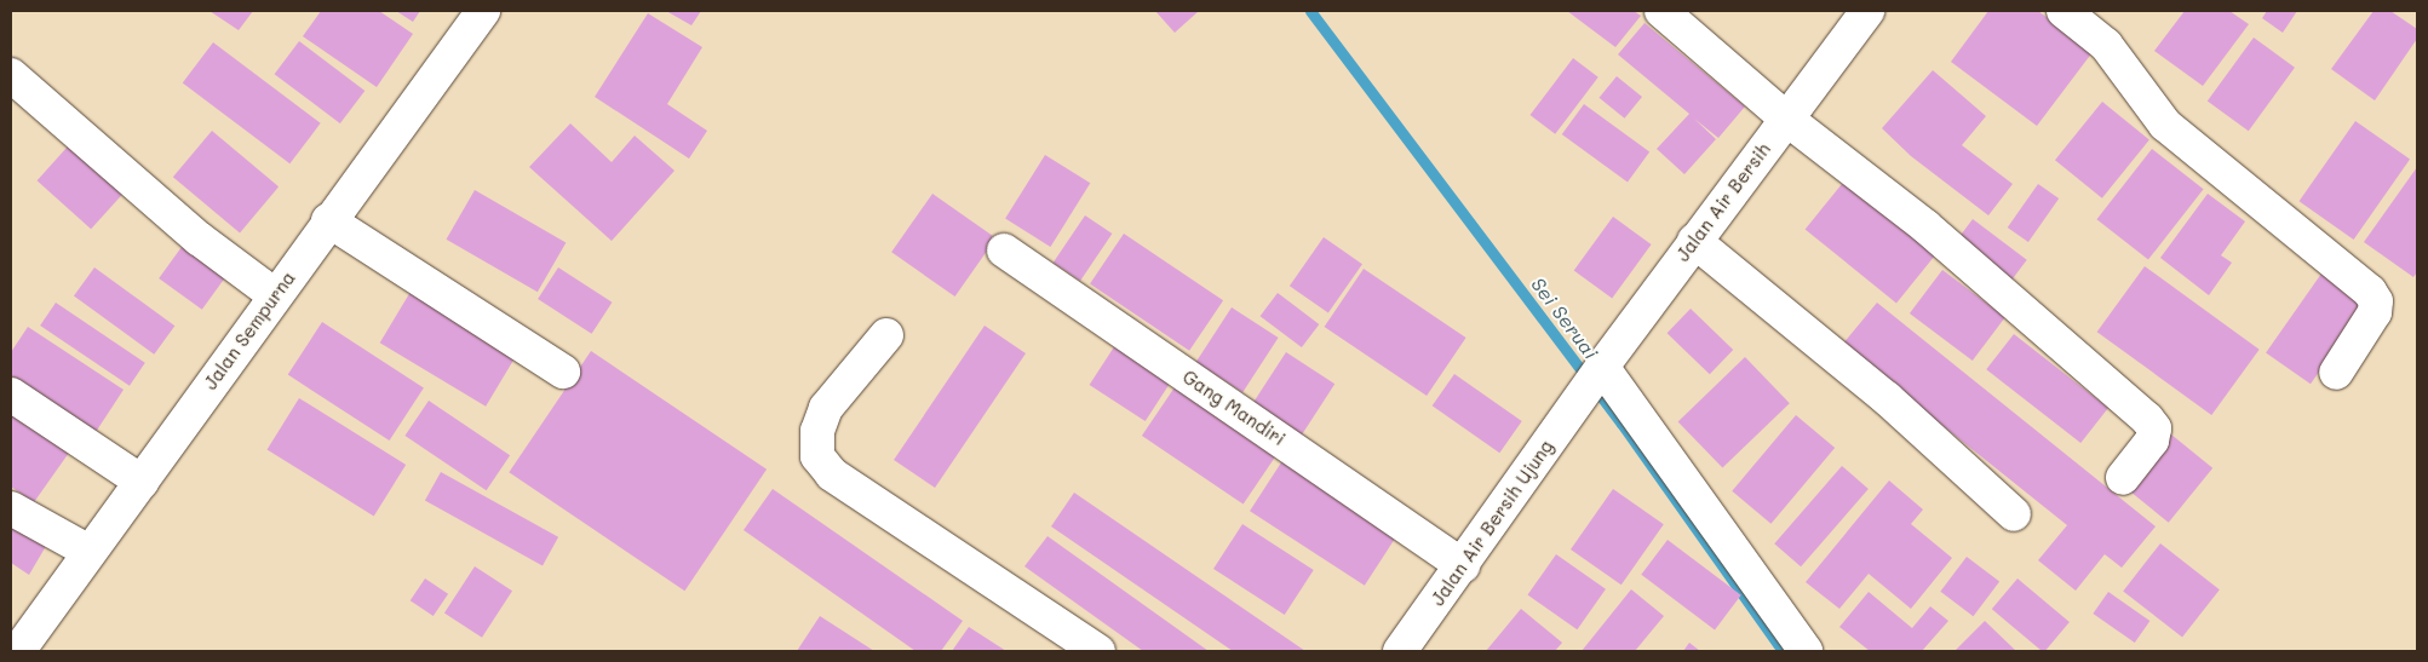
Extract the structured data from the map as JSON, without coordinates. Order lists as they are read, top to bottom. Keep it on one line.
{"streets":{"street":["Jalan Air Bersih","Jalan Sempurna","Gang Mandiri","Jalan Air Bersih Ujung"]},"crossings":[["Jalan Air Bersih","Jalan Air Bersih Ujung"],["Gang Mandiri","Jalan Air Bersih Ujung"]],"water":["Sei Seruai"]}
